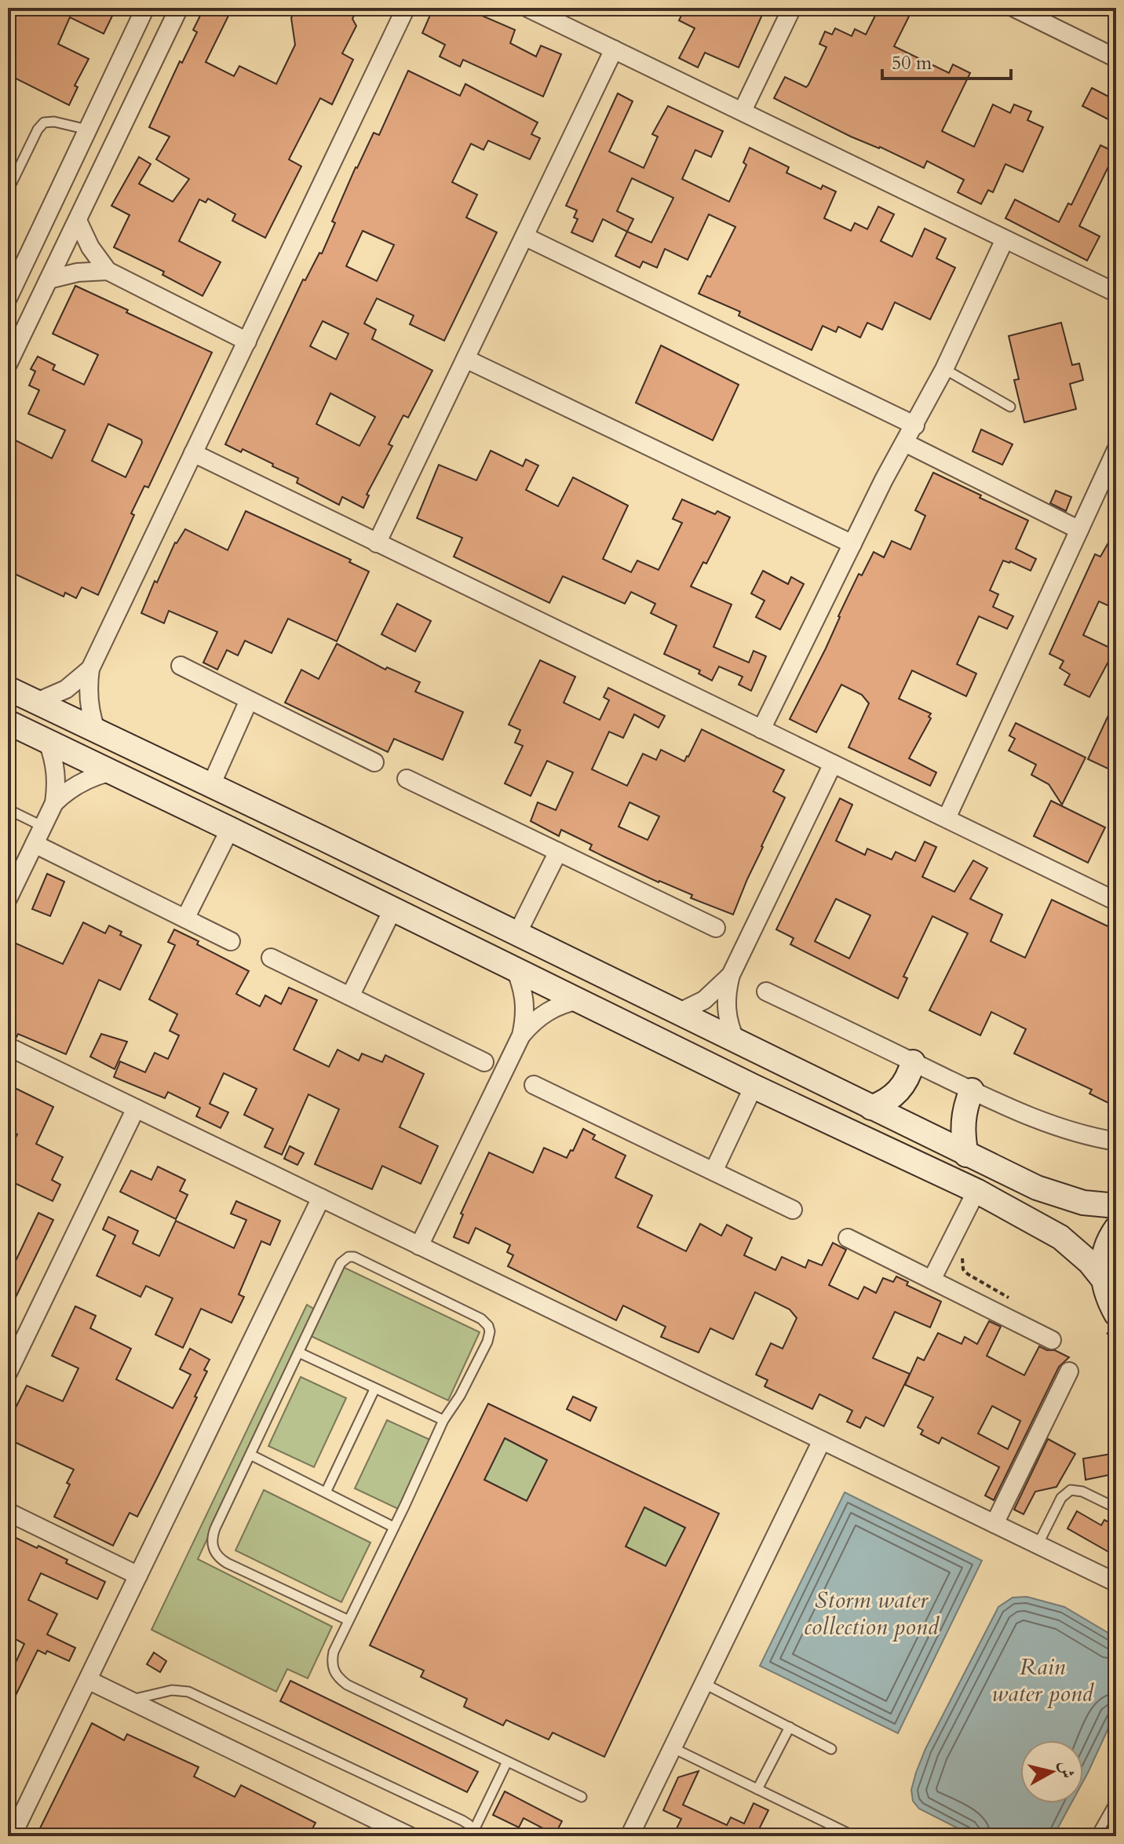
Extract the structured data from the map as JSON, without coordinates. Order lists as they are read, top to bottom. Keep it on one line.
{"water":["Storm water collection pond","Rain water pond"],"scale_bar":"50 m","north":"right"}
